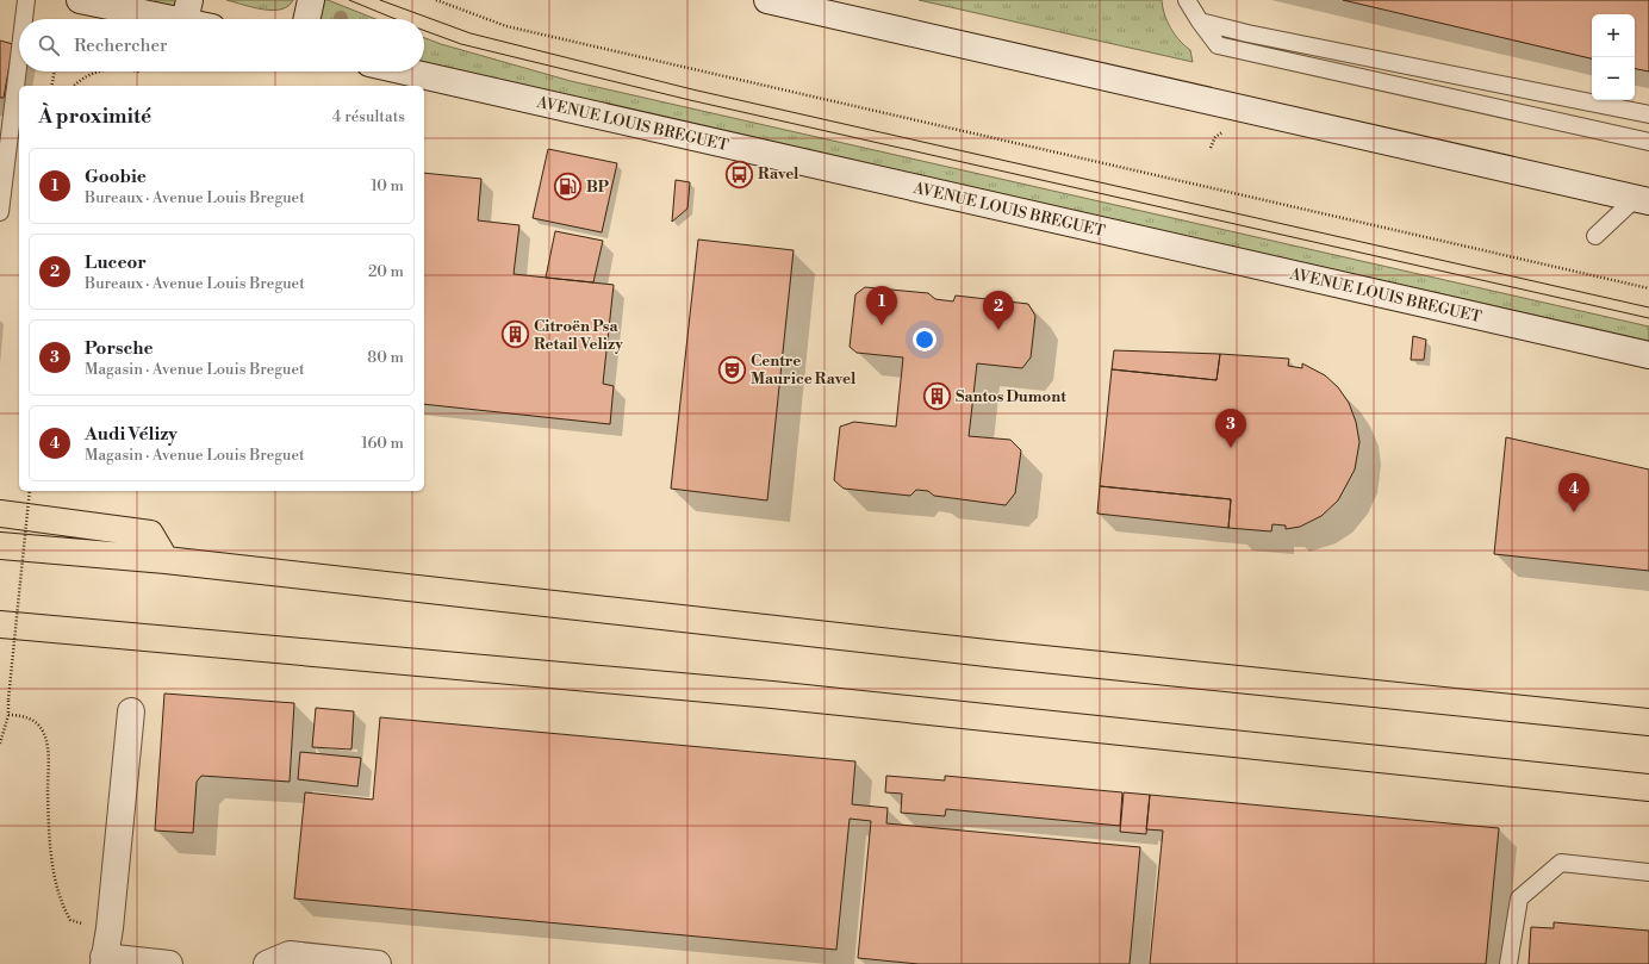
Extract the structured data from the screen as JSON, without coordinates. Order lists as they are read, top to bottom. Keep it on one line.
{"streets":{"main road":["AVENUE LOUIS BREGUET"]},"places":{"bus stop":["Ravel"],"fuel station":["BP"],"building":["Citroën Psa Retail Velizy","Santos Dumont"],"theatre":["Centre Maurice Ravel"]},"page":{"map_buttons":["+","−"],"search":"Rechercher","heading":["À proximité","4 résultats"],"list":[{"mark":"1","name":"Goobie","note":"Bureaux · Avenue Louis Breguet","value":"10 m"},{"mark":"2","name":"Luceor","note":"Bureaux · Avenue Louis Breguet","value":"20 m"},{"mark":"3","name":"Porsche","note":"Magasin · Avenue Louis Breguet","value":"80 m"},{"mark":"4","name":"Audi Vélizy","note":"Magasin · Avenue Louis Breguet","value":"160 m"}],"pins":["1","2","3","4"]}}
